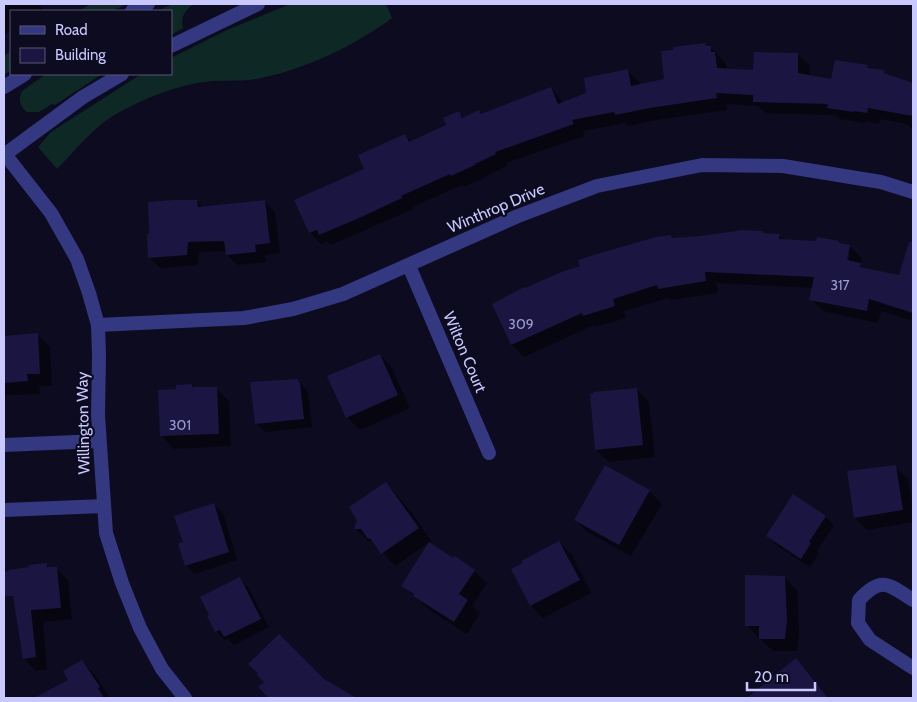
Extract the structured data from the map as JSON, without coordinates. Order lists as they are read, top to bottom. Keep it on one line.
{"streets":{"street":["Winthrop Drive","Wilton Court","Willington Way"]},"crossings":[["Winthrop Drive","Wilton Court"],["Winthrop Drive","Willington Way"]],"house_numbers":["317","309","301"],"legend":["Road","Building"],"scale_bar":"20 m"}
